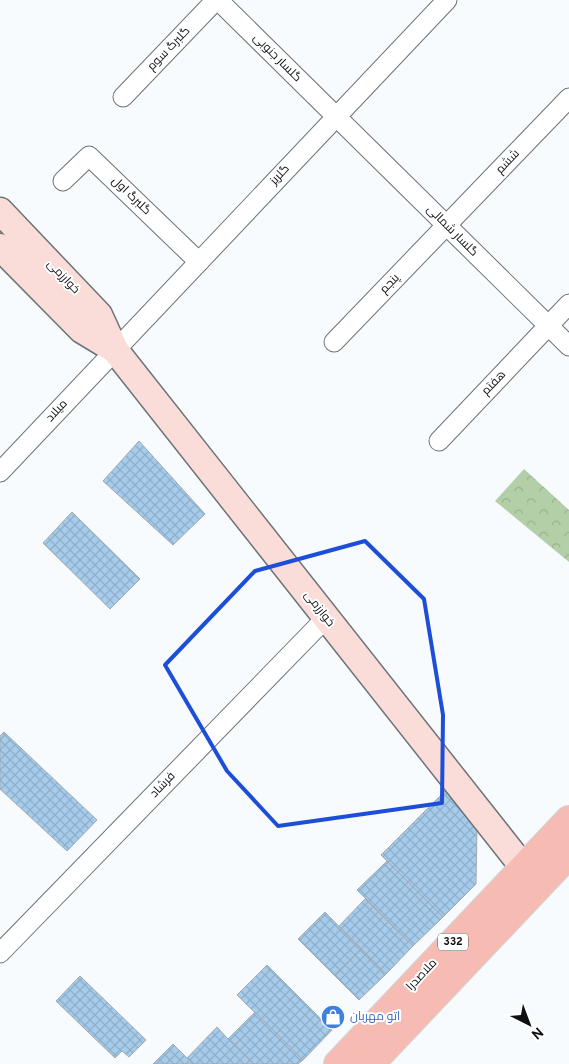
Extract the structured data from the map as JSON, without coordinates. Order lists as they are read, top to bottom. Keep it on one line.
{"streets":{"main road":["332","ملاصدرا"],"street":["گلبرگ سوم","گلسار جنوبی","ششم","گلریز","گلبرگ اول","گلسار شمالی","خوارزمی","پنجم","هفتم","میلاد","فرشاد"]},"crossings":[["گلبرگ سوم","گلسار جنوبی"],["گلسار جنوبی","گلریز"],["گلسار جنوبی","گلسار شمالی"],["ششم","گلسار شمالی"],["ششم","پنجم"],["گلریز","گلبرگ اول"],["گلریز","گلسار شمالی"],["گلریز","خوارزمی"],["گلریز","میلاد"],["گلسار شمالی","پنجم"],["گلسار شمالی","هفتم"],["خوارزمی","میلاد"],["خوارزمی","فرشاد"],["خوارزمی","ملاصدرا"]],"places":{"shop":["اتو مهربان"]},"north":"bottom right"}
